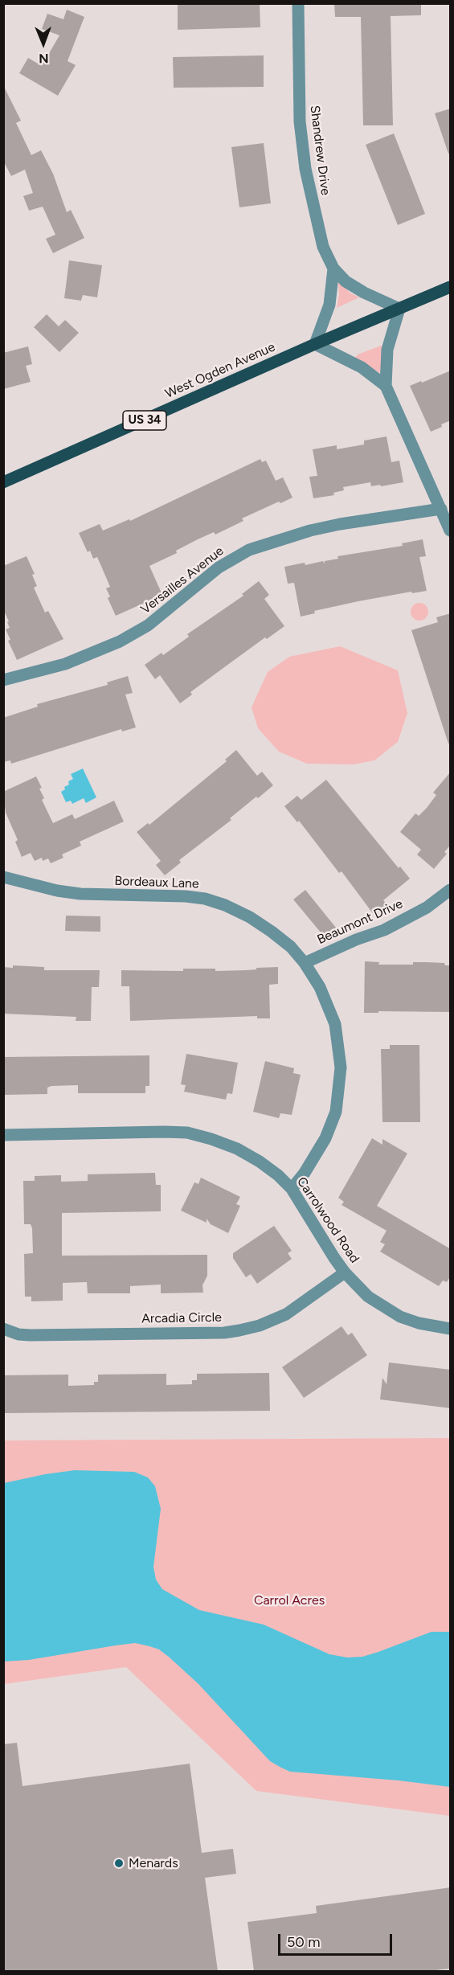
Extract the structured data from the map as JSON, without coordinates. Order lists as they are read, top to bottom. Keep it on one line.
{"streets":{"main road":["West Ogden Avenue","US 34"],"street":["Shandrew Drive","Versailles Avenue","Bordeaux Lane","Beaumont Drive","Carrolwood Road","Arcadia Circle"]},"crossings":[["Shandrew Drive","West Ogden Avenue"],["Bordeaux Lane","Beaumont Drive"],["Bordeaux Lane","Carrolwood Road"],["Carrolwood Road","Arcadia Circle"]],"parks":["Carrol Acres"],"places":["Menards"],"scale_bar":"50 m","north":"bottom"}
